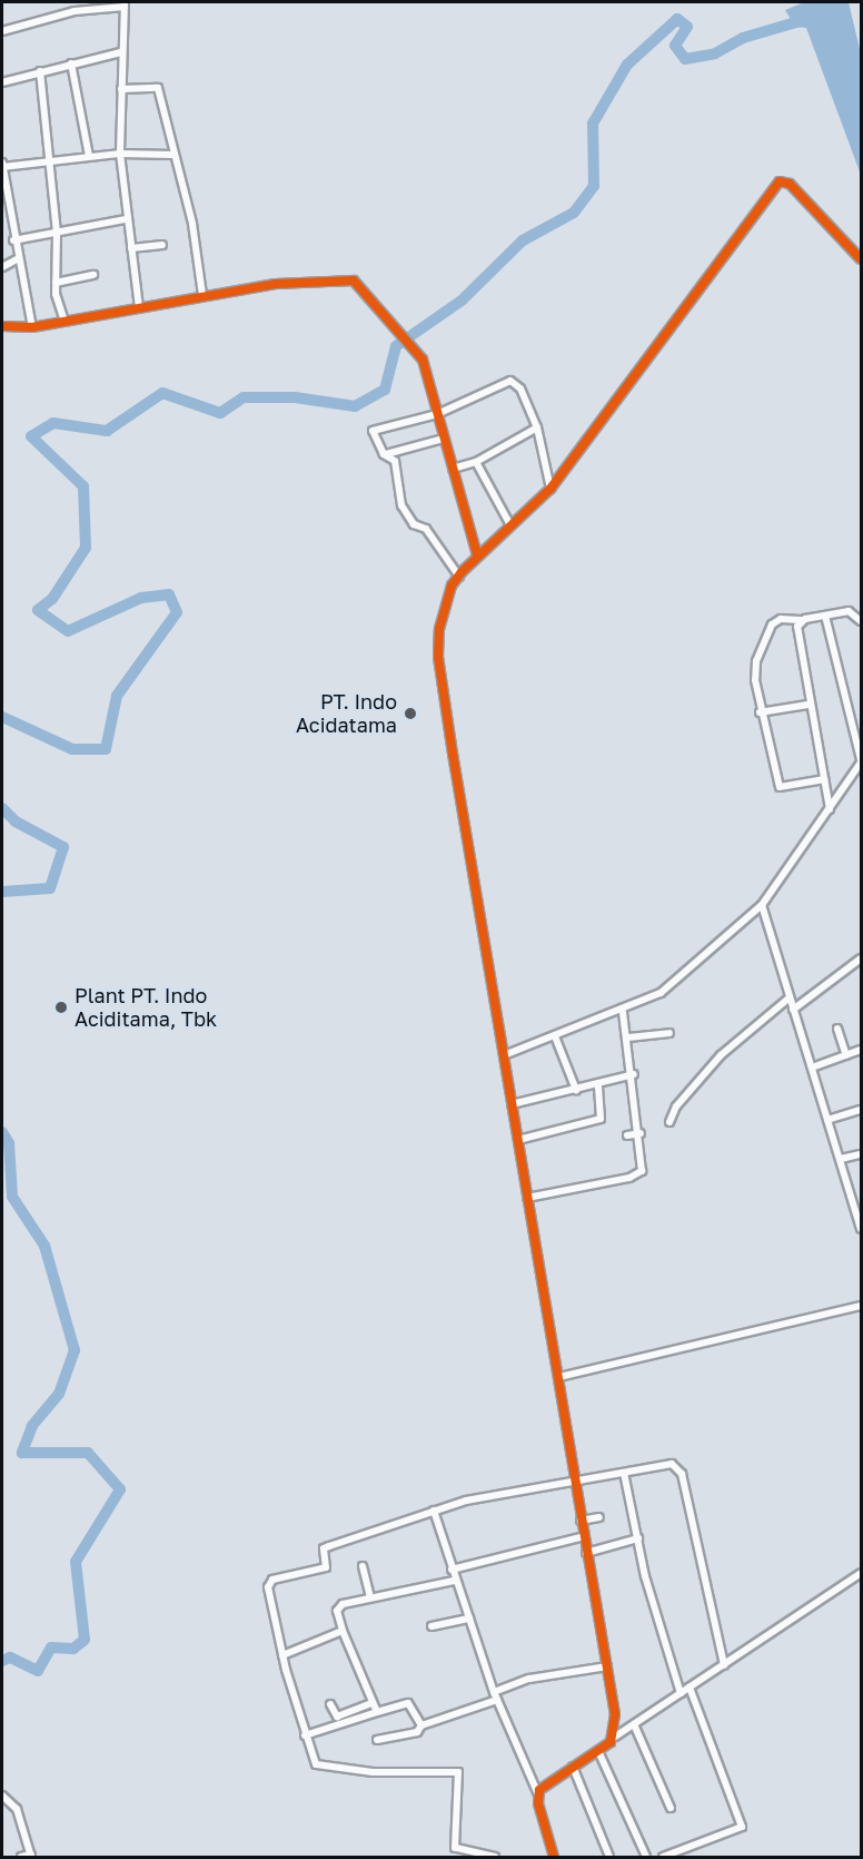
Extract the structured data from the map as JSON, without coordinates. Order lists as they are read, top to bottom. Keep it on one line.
{"places":["PT. Indo Acidatama","Plant PT. Indo Aciditama, Tbk"]}
